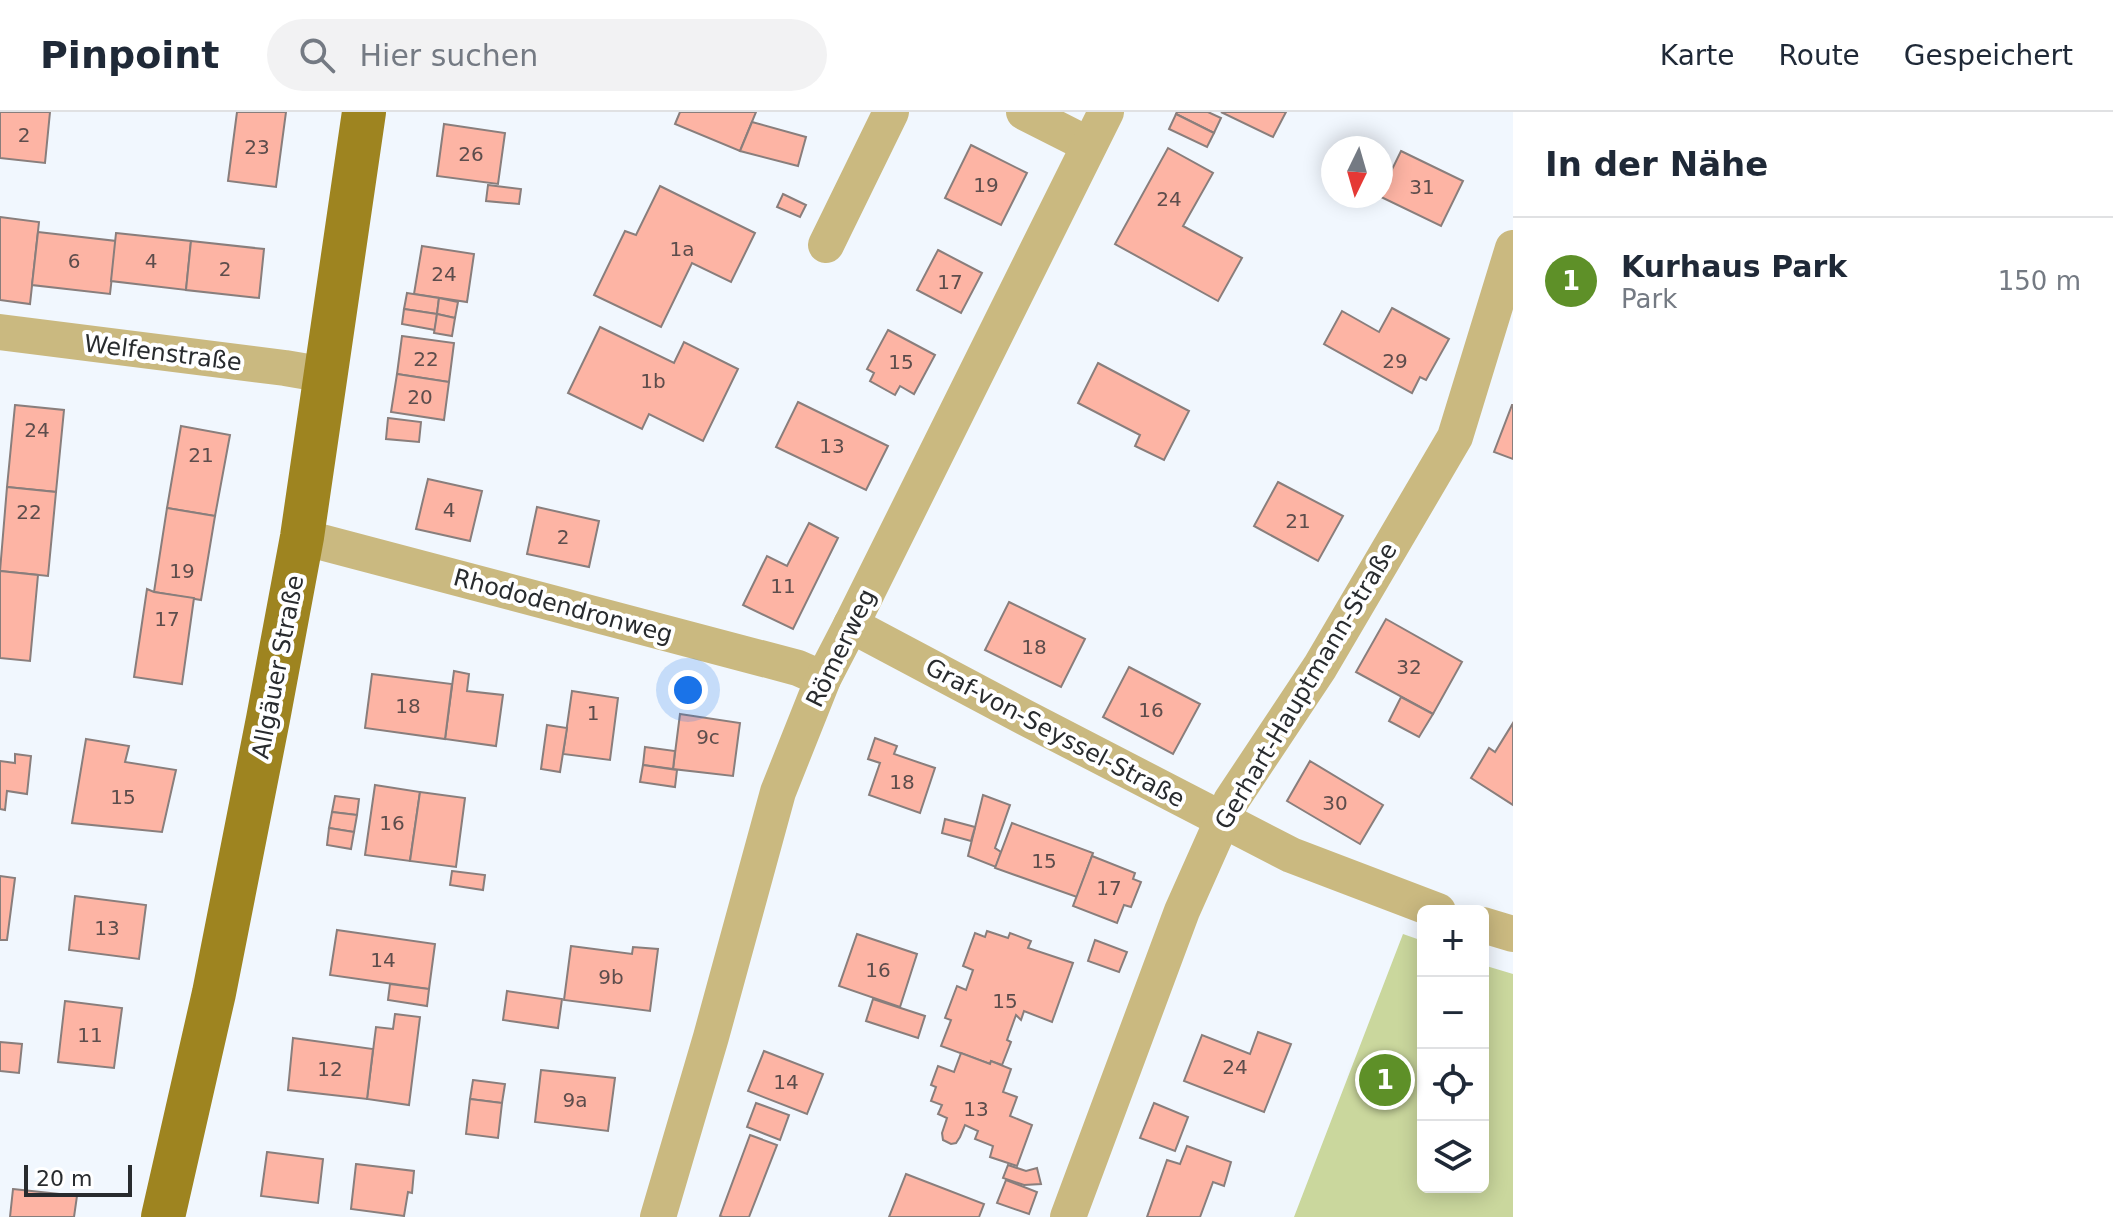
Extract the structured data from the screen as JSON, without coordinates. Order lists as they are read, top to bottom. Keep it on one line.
{"streets":{"main road":["Allgäuer Straße"],"street":["Welfenstraße","Rhododendronweg","Römerweg","Gerhart-Hauptmann-Straße","Graf-von-Seyssel-Straße"]},"crossings":[["Welfenstraße","Allgäuer Straße"],["Rhododendronweg","Römerweg"],["Rhododendronweg","Allgäuer Straße"],["Römerweg","Graf-von-Seyssel-Straße"],["Gerhart-Hauptmann-Straße","Graf-von-Seyssel-Straße"]],"house_numbers":["2","23","26","19","31","24","1a","6","4","2","24","17","22","29","15","1b","20","24","13","21","4","22","21","2","19","11","17","18","32","18","16","1","9c","18","15","30","16","15","17","13","14","16","9b","15","11","24","12","14","9a","13"],"scale_bar":"20 m","north":"bottom","page":{"header":"Pinpoint","search":"Hier suchen","nav":["Karte","Route","Gespeichert"],"heading":"In der Nähe","list":[{"mark":"1","name":"Kurhaus Park","note":"Park","value":"150 m"}],"map_buttons":["+","−"],"pins":"1","scale":"20 m"}}
